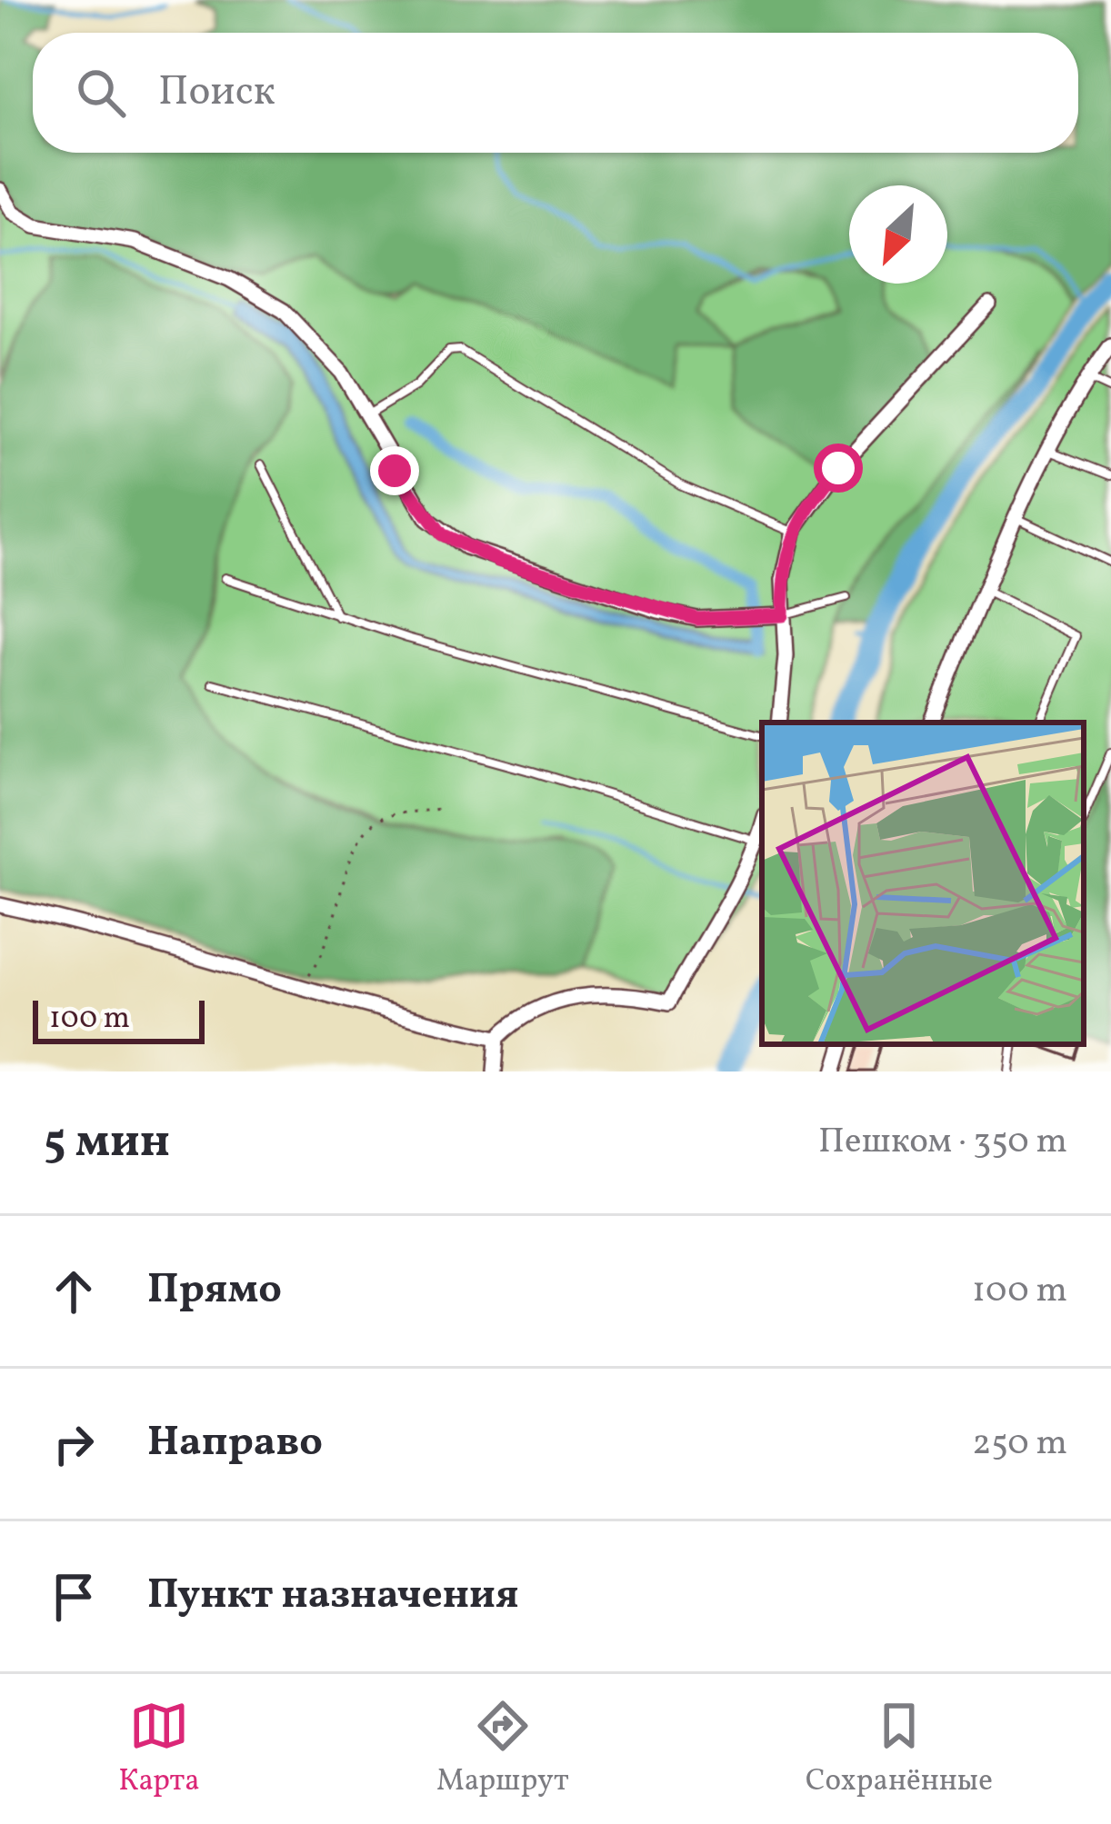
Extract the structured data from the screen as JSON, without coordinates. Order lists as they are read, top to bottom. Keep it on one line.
{"scale_bar":"100 m","north":"bottom left","page":{"search":"Поиск","scale":"100 m","heading":["5 мин","Пешком · 350 m"],"list":[["Прямо","100 m"],["Направо","250 m"],"Пункт назначения"],"nav":["Карта","Маршрут","Сохранённые"]}}
